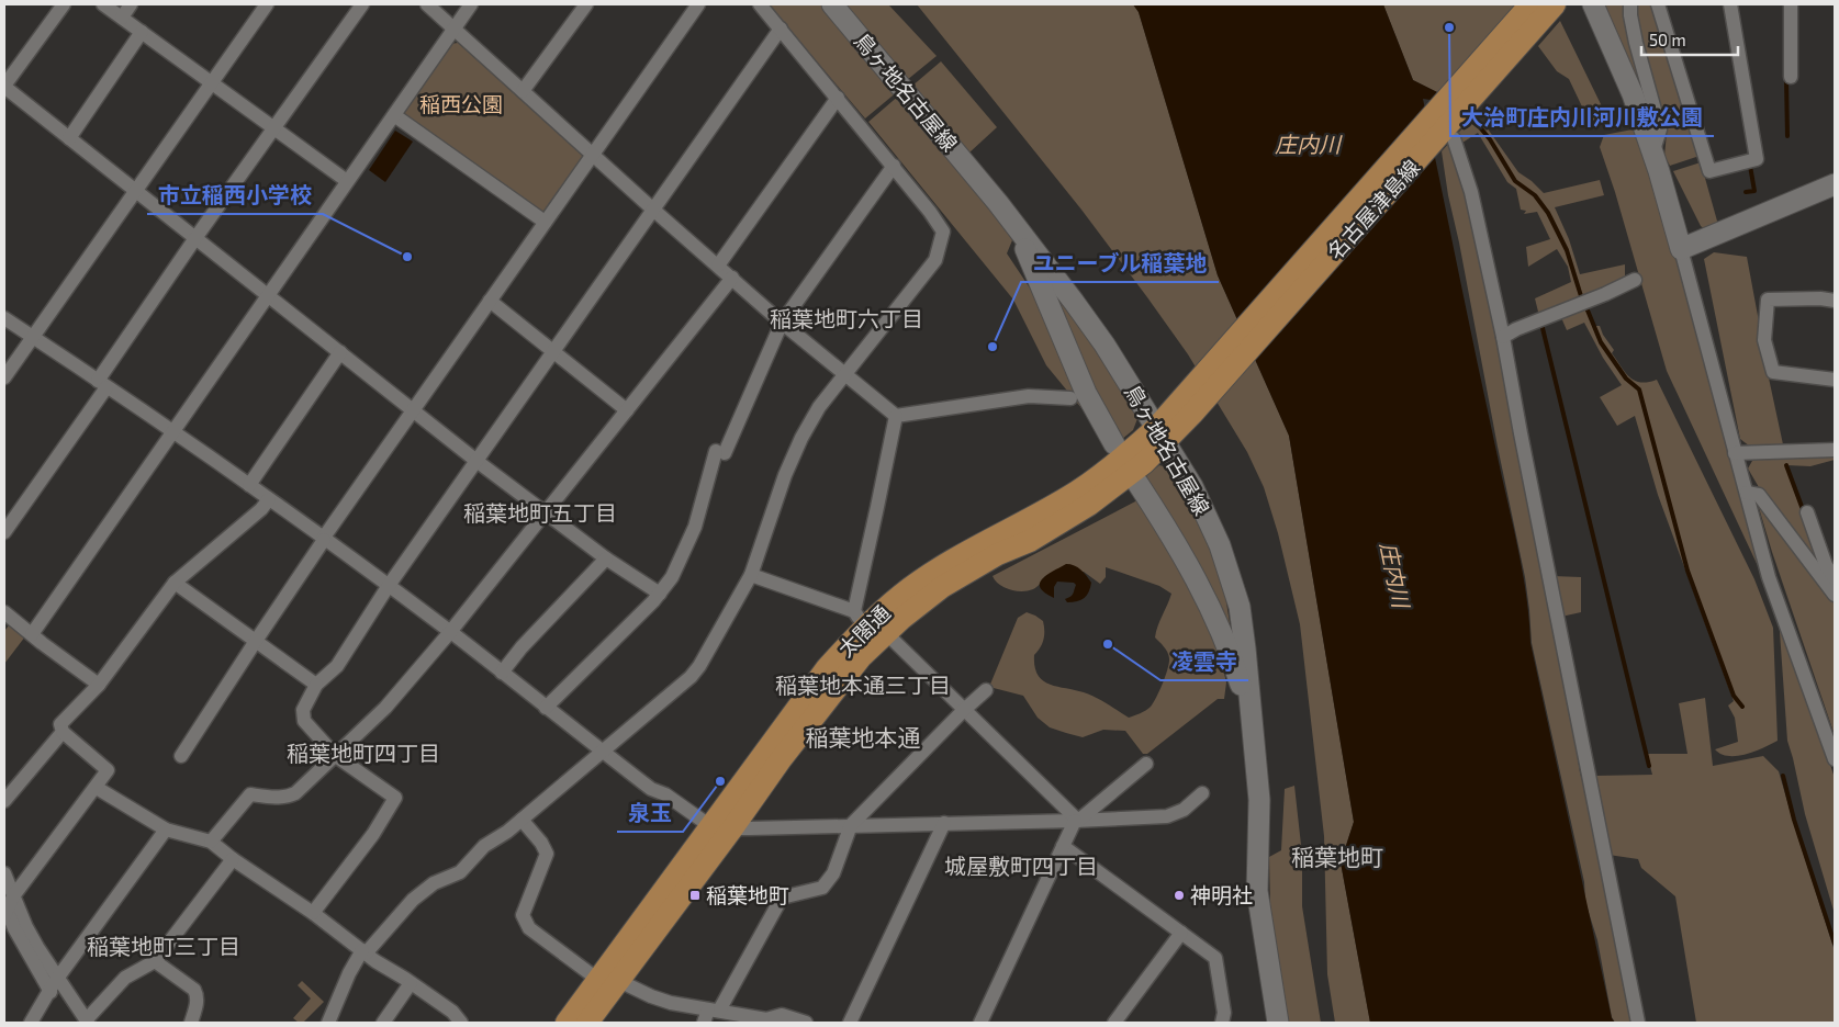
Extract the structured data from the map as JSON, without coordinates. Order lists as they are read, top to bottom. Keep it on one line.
{"streets":{"main road":["鳥ヶ地名古屋線","名古屋津島線","太閤通"]},"crossings":[["鳥ヶ地名古屋線","太閤通"],["名古屋津島線","太閤通"]],"districts":["稲葉地町六丁目","稲葉地町五丁目","稲葉地本通三丁目","稲葉地本通","稲葉地町四丁目","稲葉地町","城屋敷町四丁目","稲葉地町三丁目"],"water":["庄内川"],"parks":["稲西公園"],"places":{"other":["大治町庄内川河川敷公園","市立稲西小学校","ユニーブル稲葉地","凌雲寺","泉玉","神明社"],"transit":["稲葉地町"]},"scale_bar":"50 m"}
